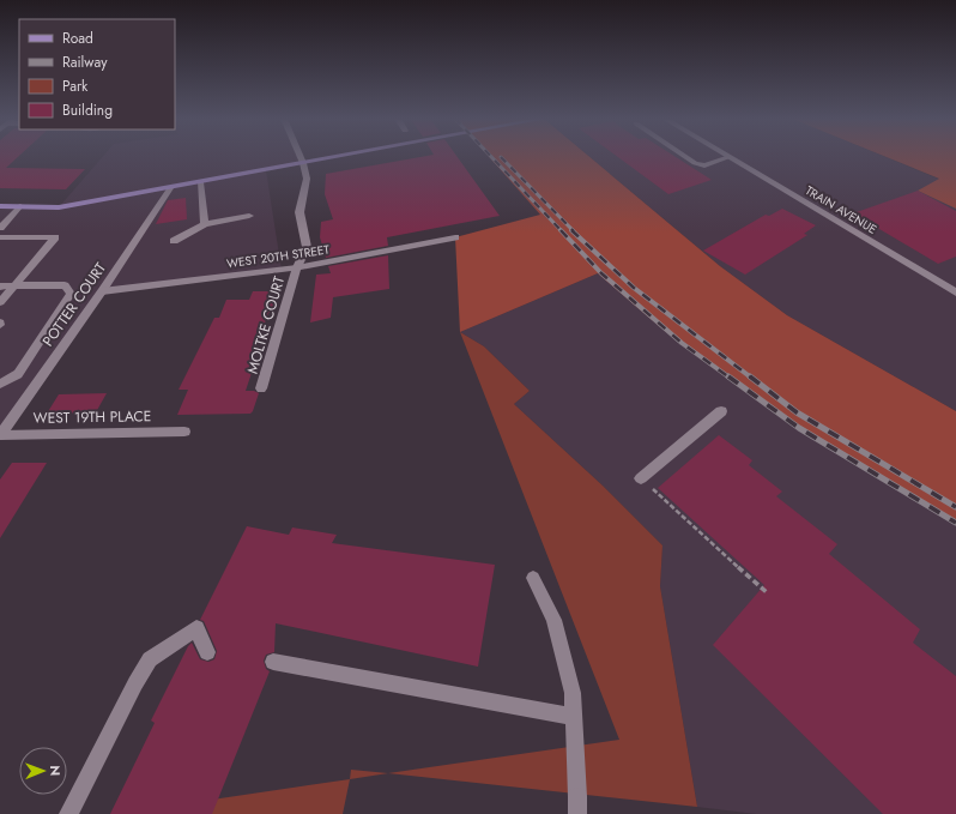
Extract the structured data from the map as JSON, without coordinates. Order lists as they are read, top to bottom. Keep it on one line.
{"streets":{"street":["TRAIN AVENUE","WEST 20TH STREET","POTTER COURT","MOLTKE COURT","WEST 19TH PLACE"]},"crossings":[["WEST 20TH STREET","POTTER COURT"],["WEST 20TH STREET","MOLTKE COURT"],["POTTER COURT","WEST 19TH PLACE"]],"legend":["Road","Railway","Park","Building"],"north":"right"}
